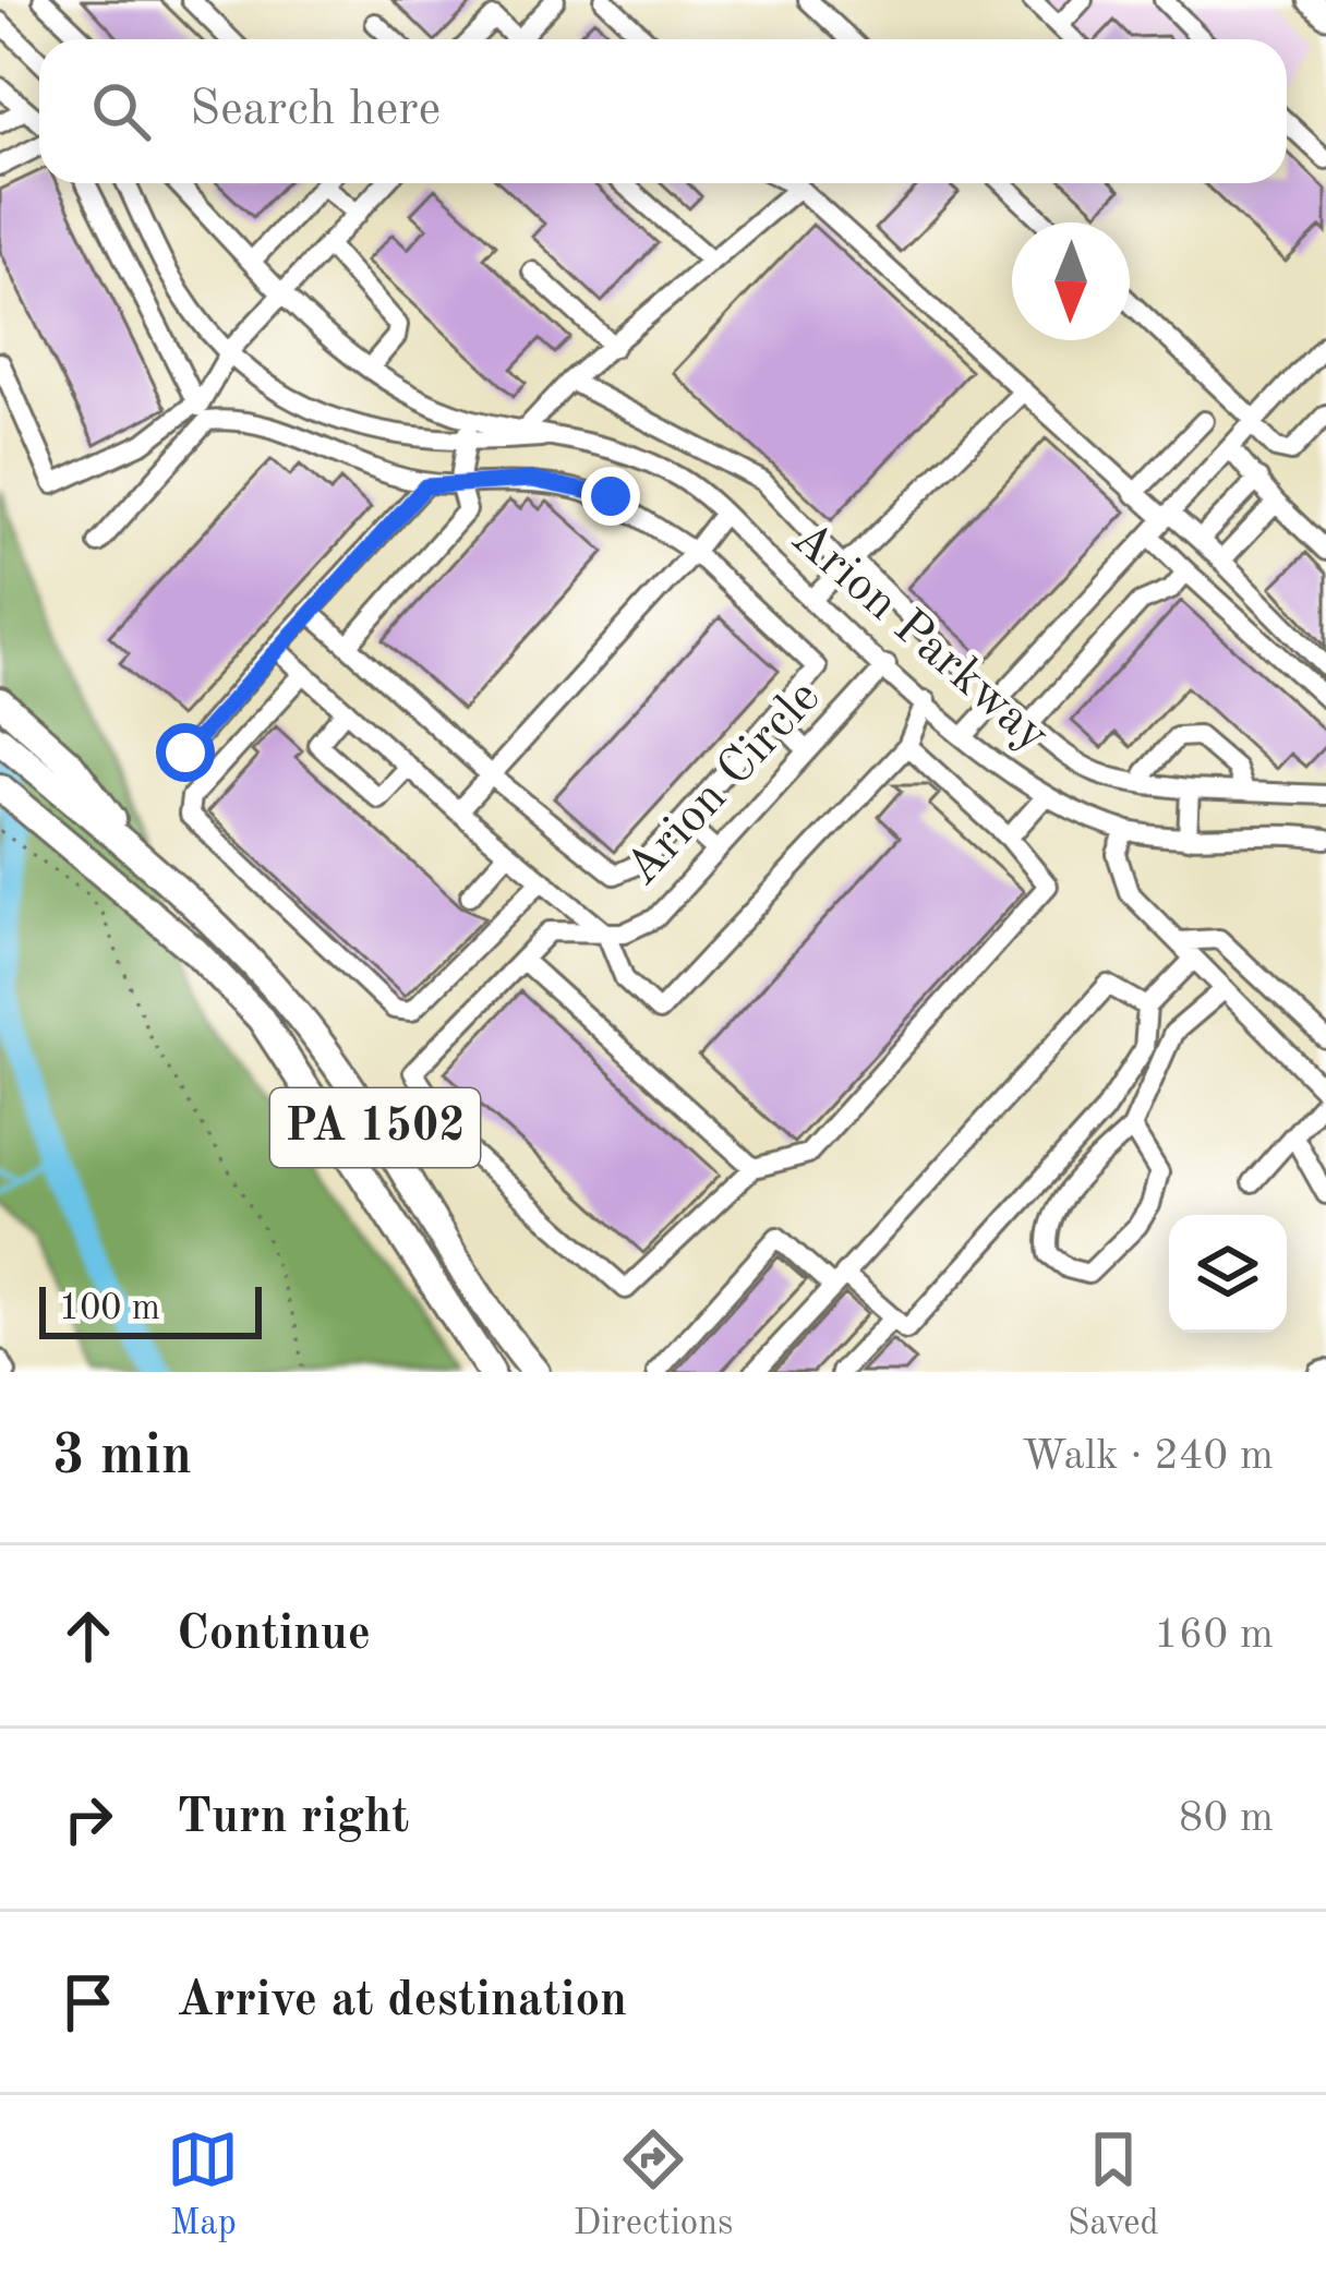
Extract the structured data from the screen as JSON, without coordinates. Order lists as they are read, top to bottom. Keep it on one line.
{"streets":{"highway":["PA 1502"],"street":["Arion Parkway","Arion Circle"]},"crossings":[["Arion Parkway","Arion Circle"]],"scale_bar":"100 m","north":"bottom","page":{"search":"Search here","scale":"100 m","heading":["3 min","Walk · 240 m"],"list":[["Continue","160 m"],["Turn right","80 m"],"Arrive at destination"],"nav":["Map","Directions","Saved"]}}
